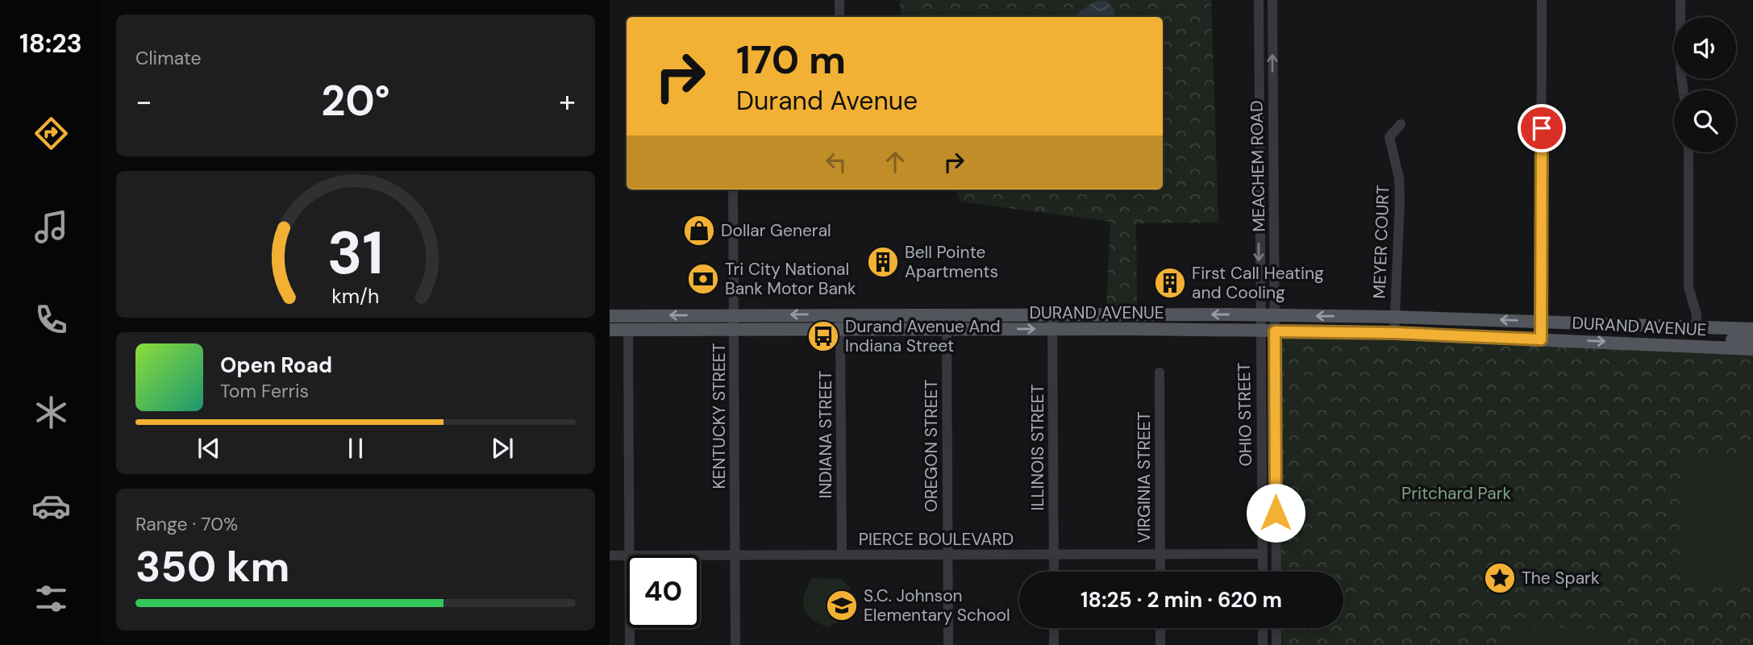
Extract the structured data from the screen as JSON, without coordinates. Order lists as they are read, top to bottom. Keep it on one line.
{"streets":{"main road":["DURAND AVENUE"],"street":["MEACHEM ROAD","MEYER COURT","OHIO STREET","KENTUCKY STREET","INDIANA STREET","OREGON STREET","ILLINOIS STREET","VIRGINIA STREET","PIERCE BOULEVARD"]},"crossings":[["MEACHEM ROAD","DURAND AVENUE"],["MEACHEM ROAD","OHIO STREET"],["MEYER COURT","DURAND AVENUE"],["DURAND AVENUE","OHIO STREET"],["DURAND AVENUE","KENTUCKY STREET"],["DURAND AVENUE","INDIANA STREET"],["DURAND AVENUE","OREGON STREET"],["DURAND AVENUE","ILLINOIS STREET"],["OHIO STREET","PIERCE BOULEVARD"],["KENTUCKY STREET","PIERCE BOULEVARD"],["INDIANA STREET","PIERCE BOULEVARD"],["OREGON STREET","PIERCE BOULEVARD"],["ILLINOIS STREET","PIERCE BOULEVARD"],["VIRGINIA STREET","PIERCE BOULEVARD"]],"parks":["Pritchard Park"],"places":{"shop":["Dollar General"],"building":["Bell Pointe Apartments","First Call Heating and Cooling"],"bank":["Tri City National Bank Motor Bank"],"bus stop":["Durand Avenue And Indiana Street"],"place":["The Spark"],"school or university":["S.C. Johnson Elementary School"]},"page":{"tabs":"18:23","tile":["Climate",["Range · 70%","350 km"]],"turn":["170 m","Durand Avenue"],"heat":["−","20°","+"],"song":["Open Road","Tom Ferris"],"limit":"40","trip":"18:25 · 2 min · 620 m","gauge":["31","km/h"]}}
